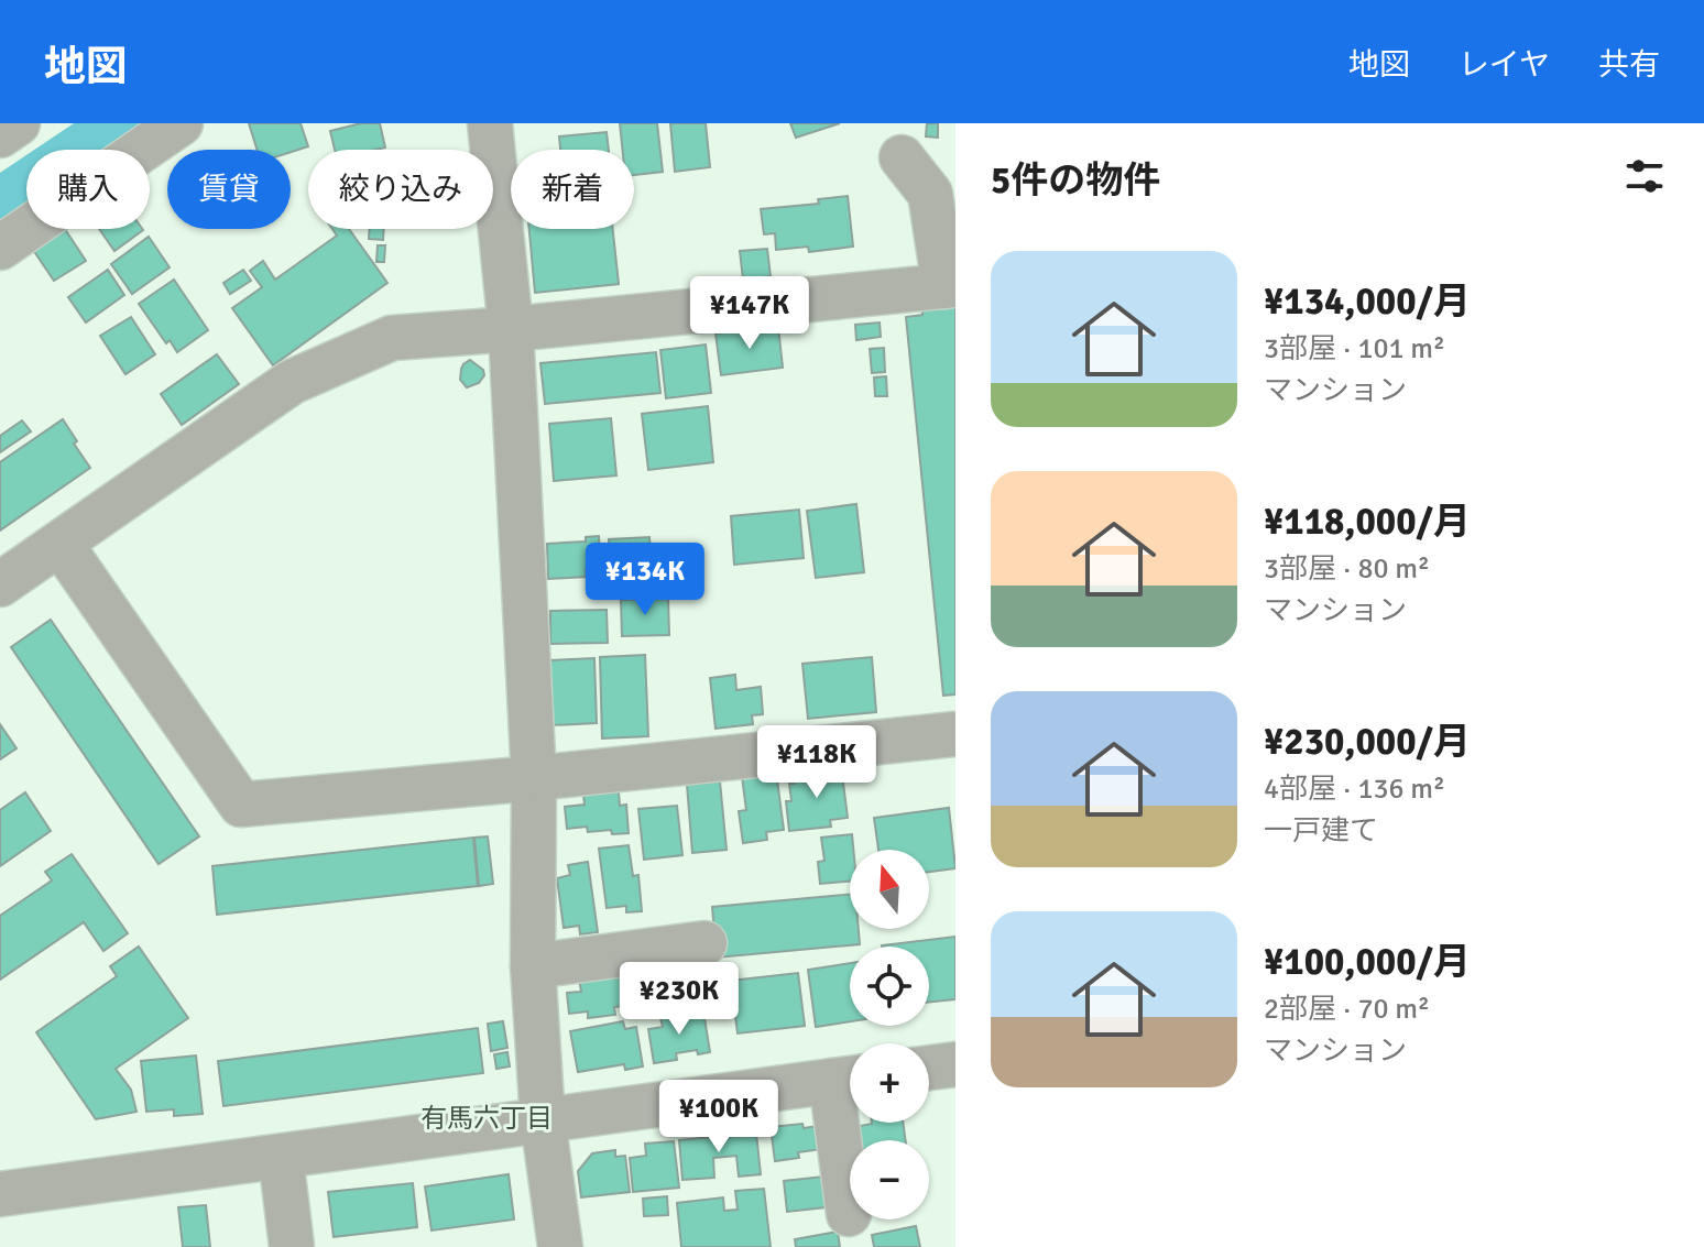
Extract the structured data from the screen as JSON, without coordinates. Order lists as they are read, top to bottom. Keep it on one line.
{"districts":["有馬六丁目"],"north":"top","page":{"header":"地図","nav":["地図","レイヤ","共有"],"heading":"5件の物件","chip":["購入","賃貸","絞り込み","新着"],"list":[{"name":"¥134,000/月","note":"3部屋 · 101 m² · マンション"},{"name":"¥118,000/月","note":"3部屋 · 80 m² · マンション"},{"name":"¥230,000/月","note":"4部屋 · 136 m² · 一戸建て"},{"name":"¥100,000/月","note":"2部屋 · 70 m² · マンション"}],"price":["¥147K","¥134K","¥118K","¥230K","¥100K"],"map_buttons":["+","−"]}}
